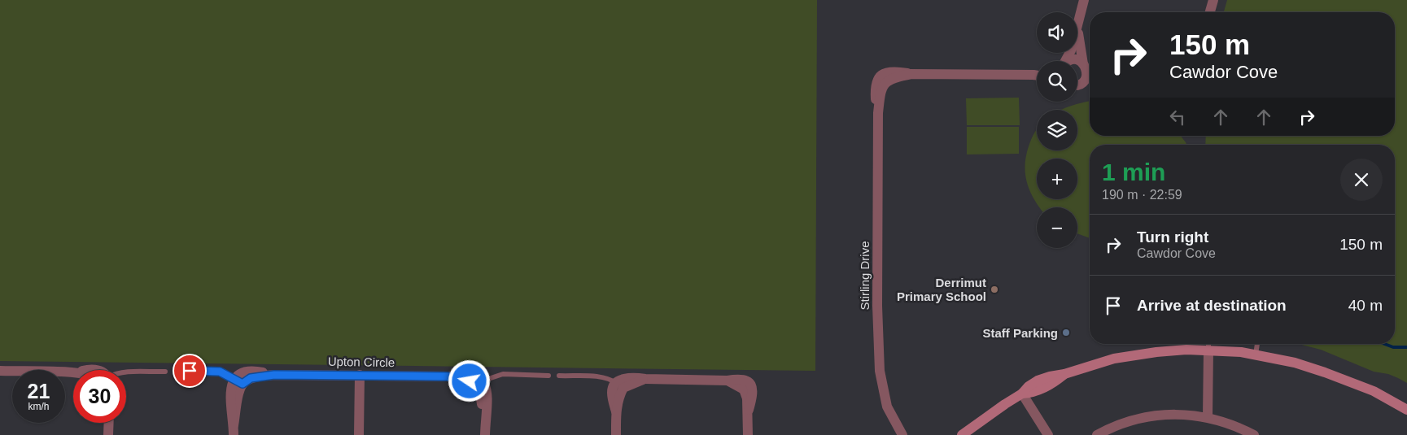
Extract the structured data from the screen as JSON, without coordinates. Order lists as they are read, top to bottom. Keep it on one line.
{"streets":{"street":["Stirling Drive","Upton Circle"]},"places":["Derrimut Primary School","Staff Parking"],"page":{"map_buttons":["+","−"],"turn":["150 m","Cawdor Cove"],"heading":["1 min","190 m · 22:59"],"list":[{"name":"Turn right","note":"Cawdor Cove","value":"150 m"},{"name":"Arrive at destination","value":"40 m"}],"speed":"21 km/h","limit":"30"}}
